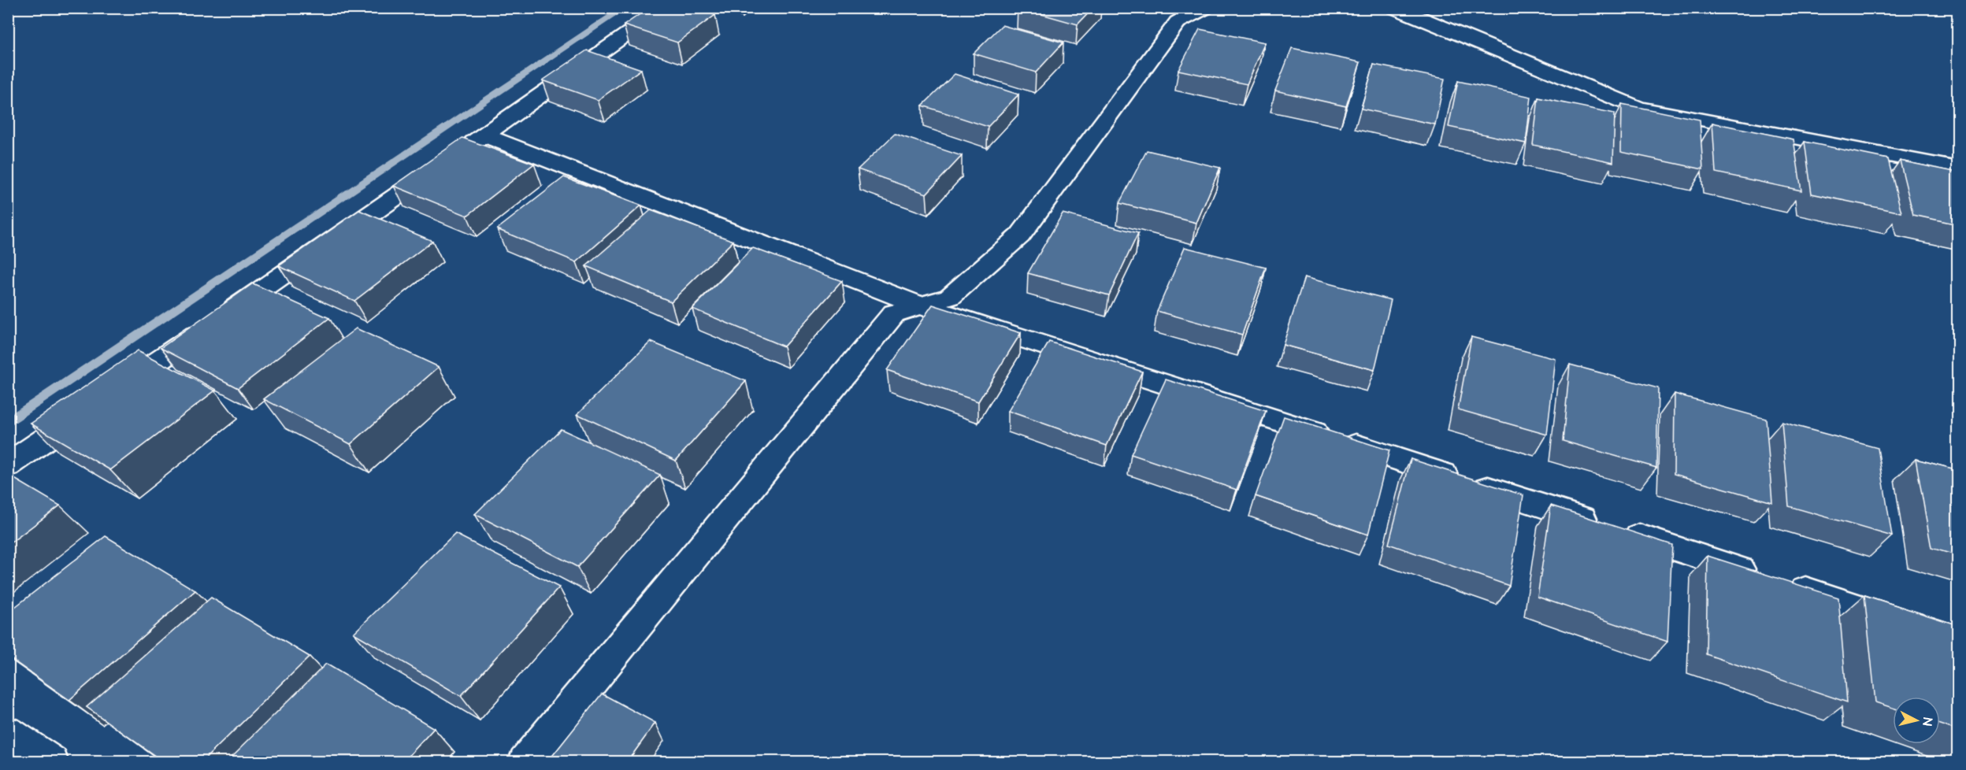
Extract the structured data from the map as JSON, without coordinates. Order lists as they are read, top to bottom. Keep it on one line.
{"north":"right"}
